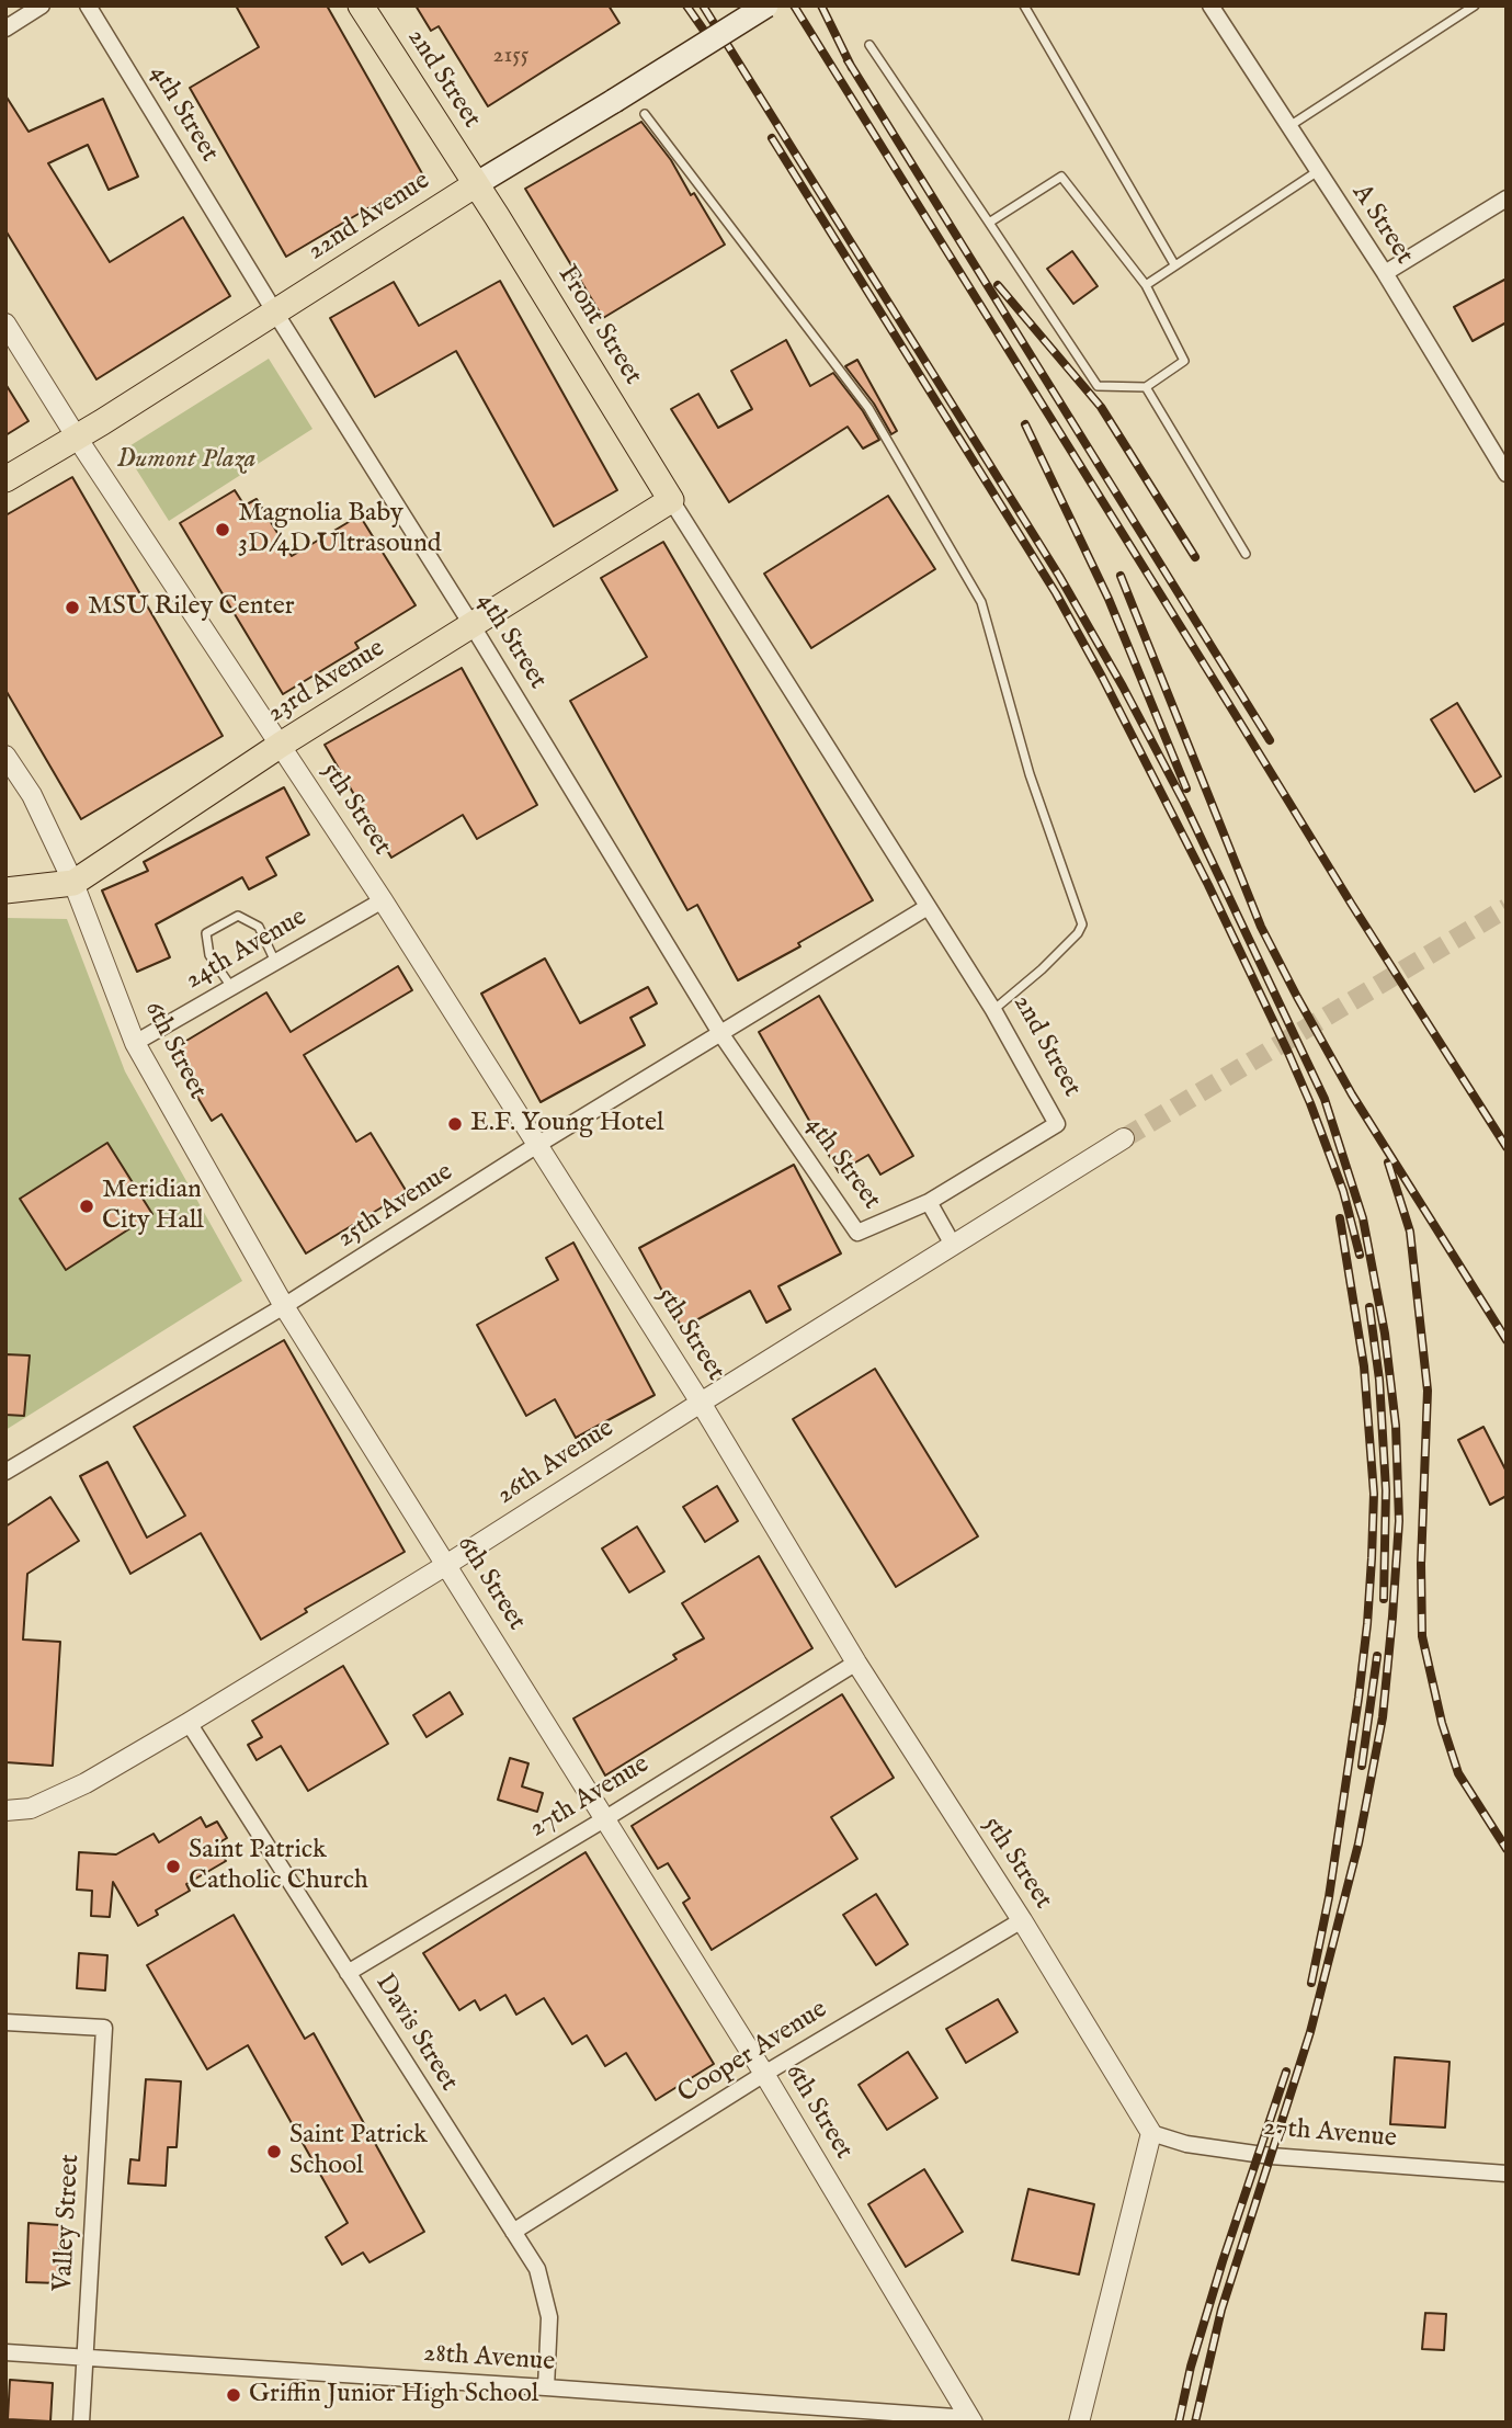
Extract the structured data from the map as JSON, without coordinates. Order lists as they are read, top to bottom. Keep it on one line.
{"streets":{"main road":["2nd Street","22nd Avenue","Front Street","23rd Avenue"],"street":["4th Street","A Street","5th Street","24th Avenue","6th Street","25th Avenue","26th Avenue","27th Avenue","Davis Street","Cooper Avenue","Valley Street","28th Avenue"]},"crossings":[["2nd Street","4th Street"],["2nd Street","22nd Avenue"],["2nd Street","Front Street"],["2nd Street","23rd Avenue"],["2nd Street","25th Avenue"],["4th Street","22nd Avenue"],["4th Street","23rd Avenue"],["4th Street","25th Avenue"],["22nd Avenue","Front Street"],["22nd Avenue","5th Street"],["Front Street","23rd Avenue"],["23rd Avenue","5th Street"],["23rd Avenue","6th Street"],["5th Street","24th Avenue"],["5th Street","25th Avenue"],["5th Street","26th Avenue"],["5th Street","27th Avenue"],["5th Street","Cooper Avenue"],["24th Avenue","6th Street"],["6th Street","25th Avenue"],["6th Street","26th Avenue"],["6th Street","27th Avenue"],["6th Street","Cooper Avenue"],["6th Street","28th Avenue"],["26th Avenue","Davis Street"],["27th Avenue","Davis Street"],["Davis Street","Cooper Avenue"],["Davis Street","28th Avenue"],["Valley Street","28th Avenue"]],"parks":["Dumont Plaza"],"places":["Magnolia Baby 3D/4D Ultrasound","MSU Riley Center","E.F. Young Hotel","Meridian City Hall","Saint Patrick Catholic Church","Saint Patrick School","Griffin Junior High School"],"house_numbers":["2155"]}
